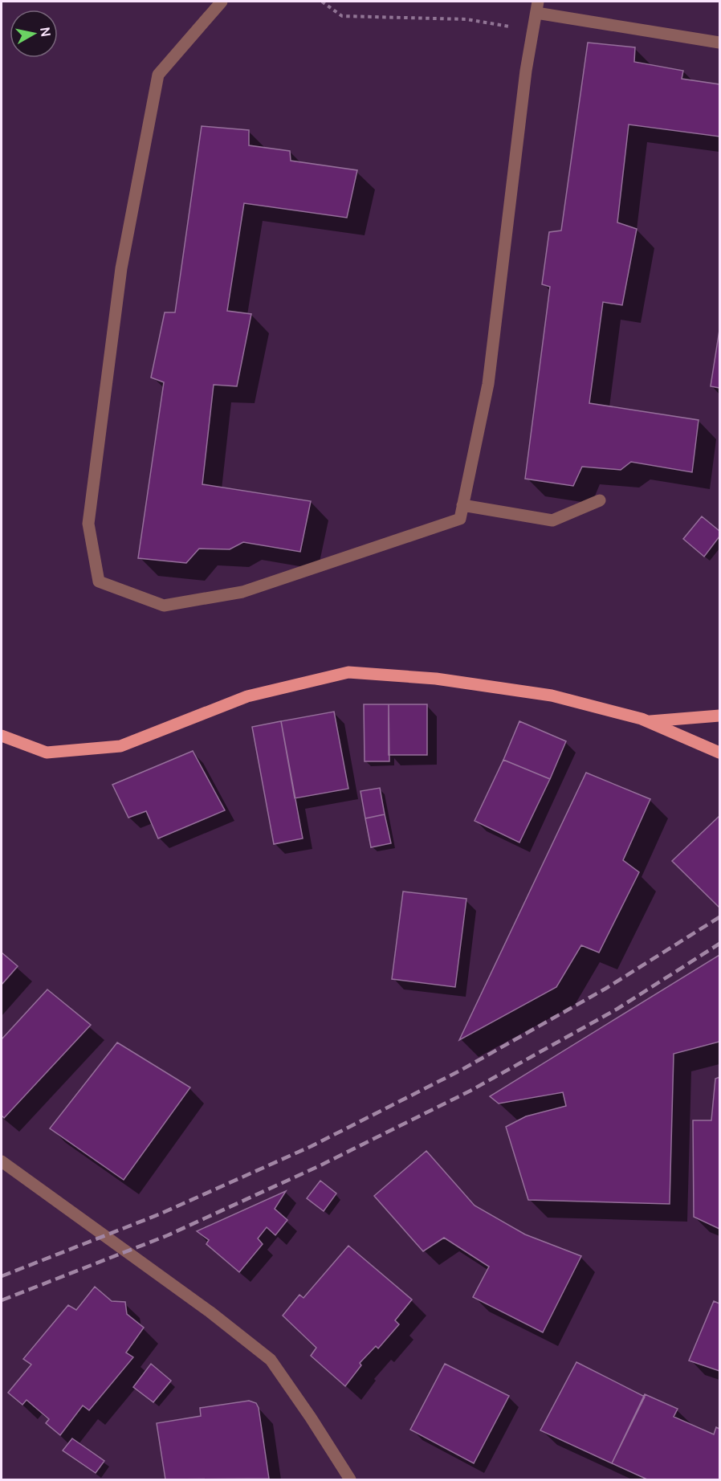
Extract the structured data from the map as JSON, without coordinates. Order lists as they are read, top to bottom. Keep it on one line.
{"north":"right"}
